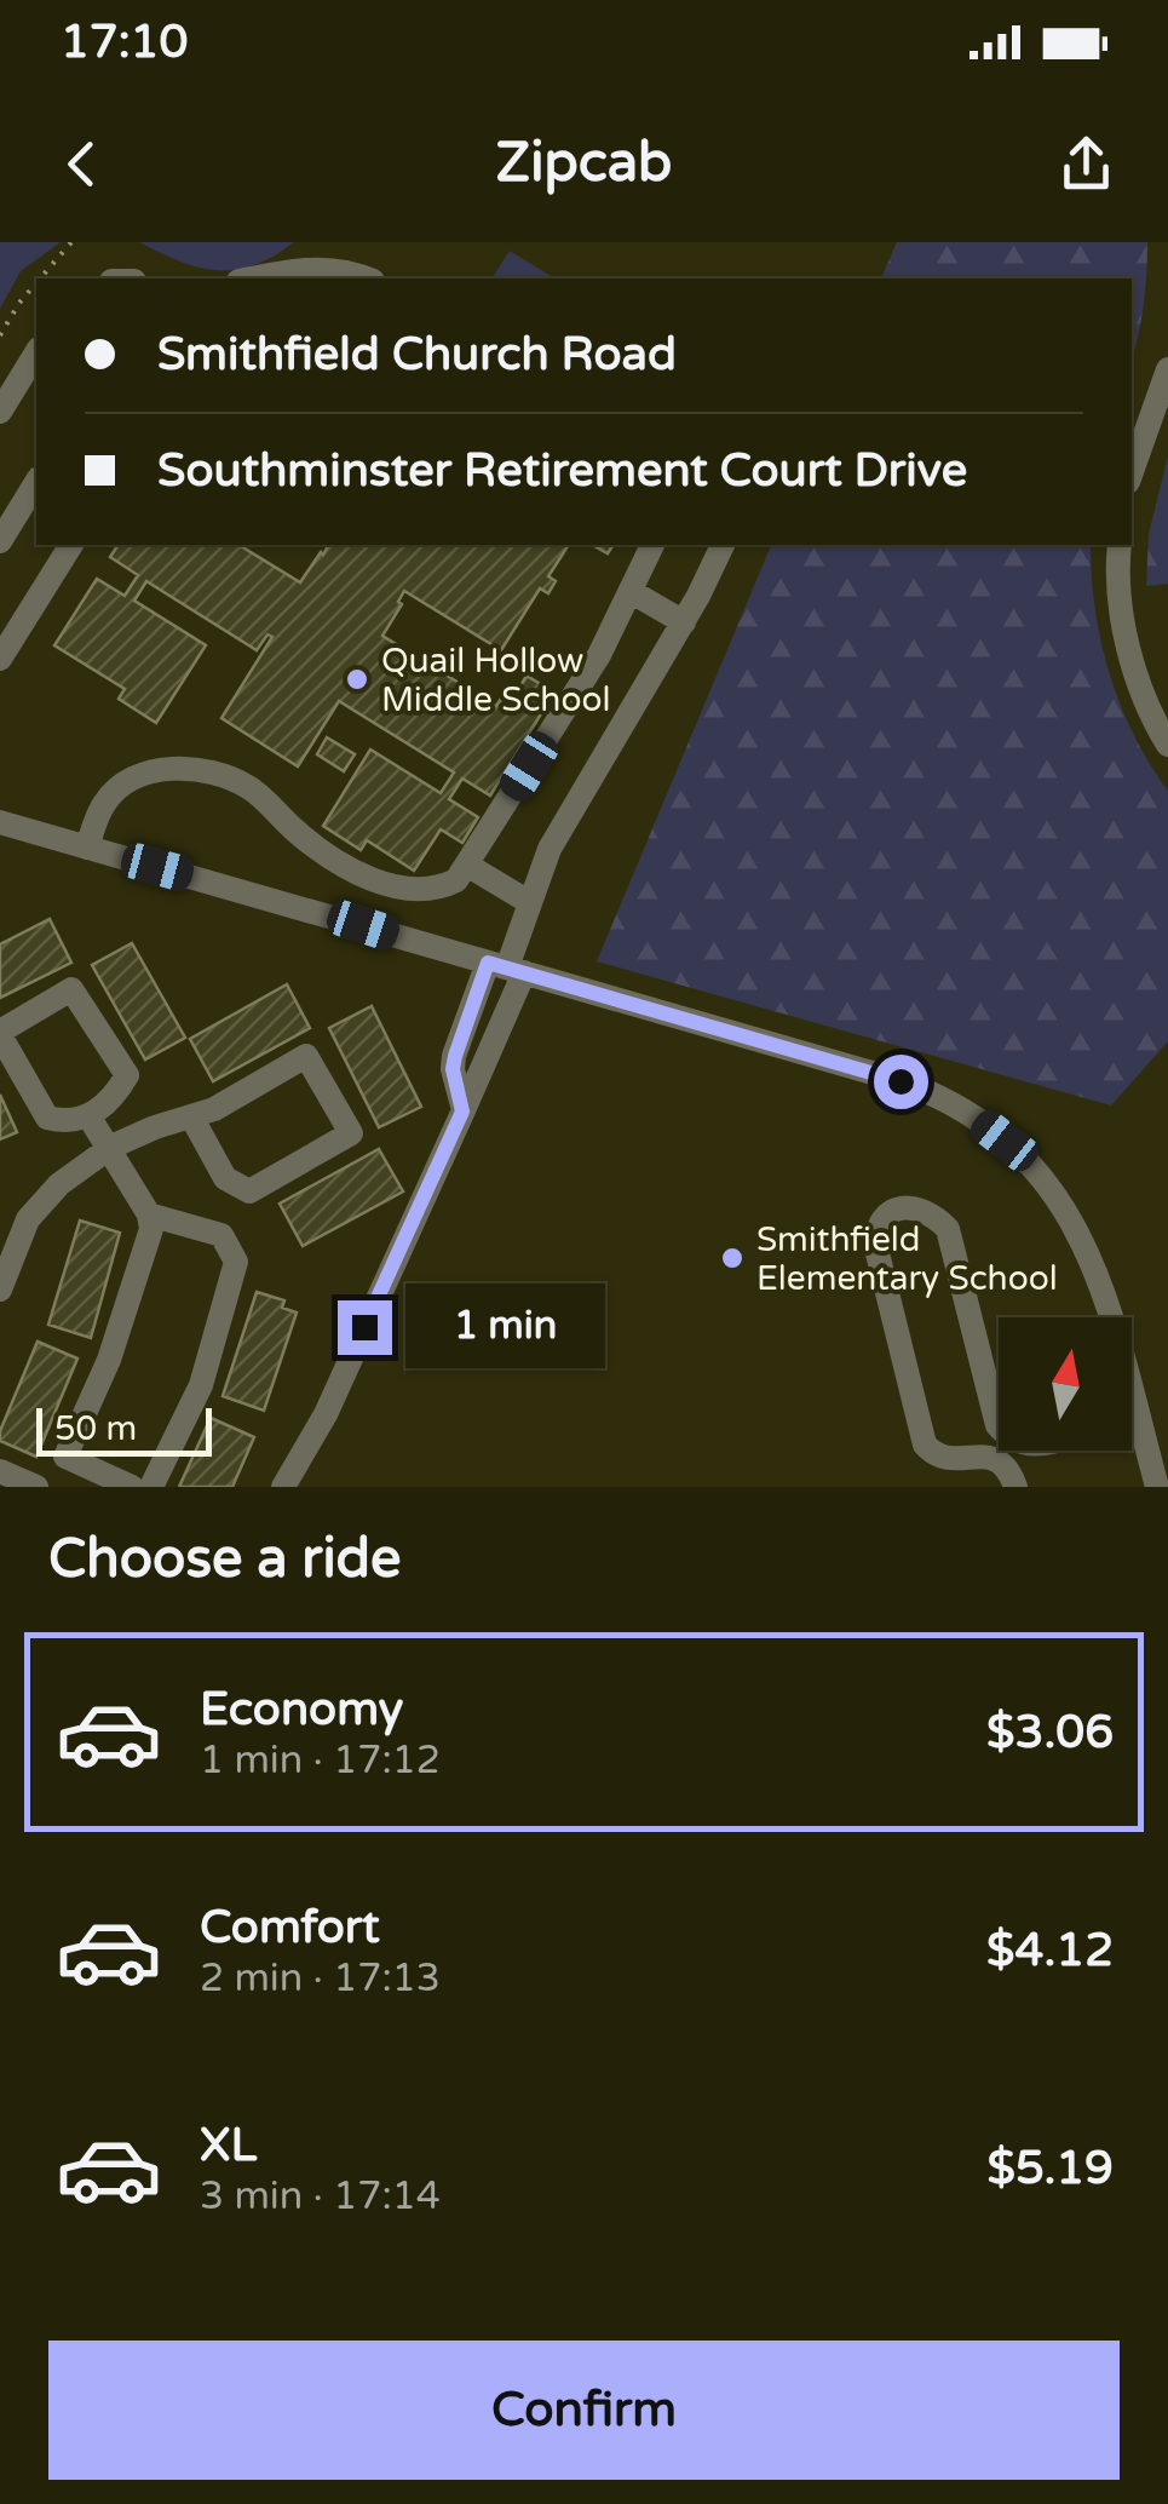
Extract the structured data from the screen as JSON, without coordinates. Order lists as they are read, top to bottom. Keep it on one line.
{"places":["Quail Hollow Middle School","Smithfield Elementary School"],"scale_bar":"50 m","north":"top","page":{"status":"17:10","header":"Zipcab","banner":["Smithfield Church Road","Southminster Retirement Court Drive"],"bubble":"1 min","scale":"50 m","heading":"Choose a ride","list":[{"name":"Economy","note":"1 min · 17:12","value":"$3.06"},{"name":"Comfort","note":"2 min · 17:13","value":"$4.12"},{"name":"XL","note":"3 min · 17:14","value":"$5.19"}],"buttons":"Confirm"}}
